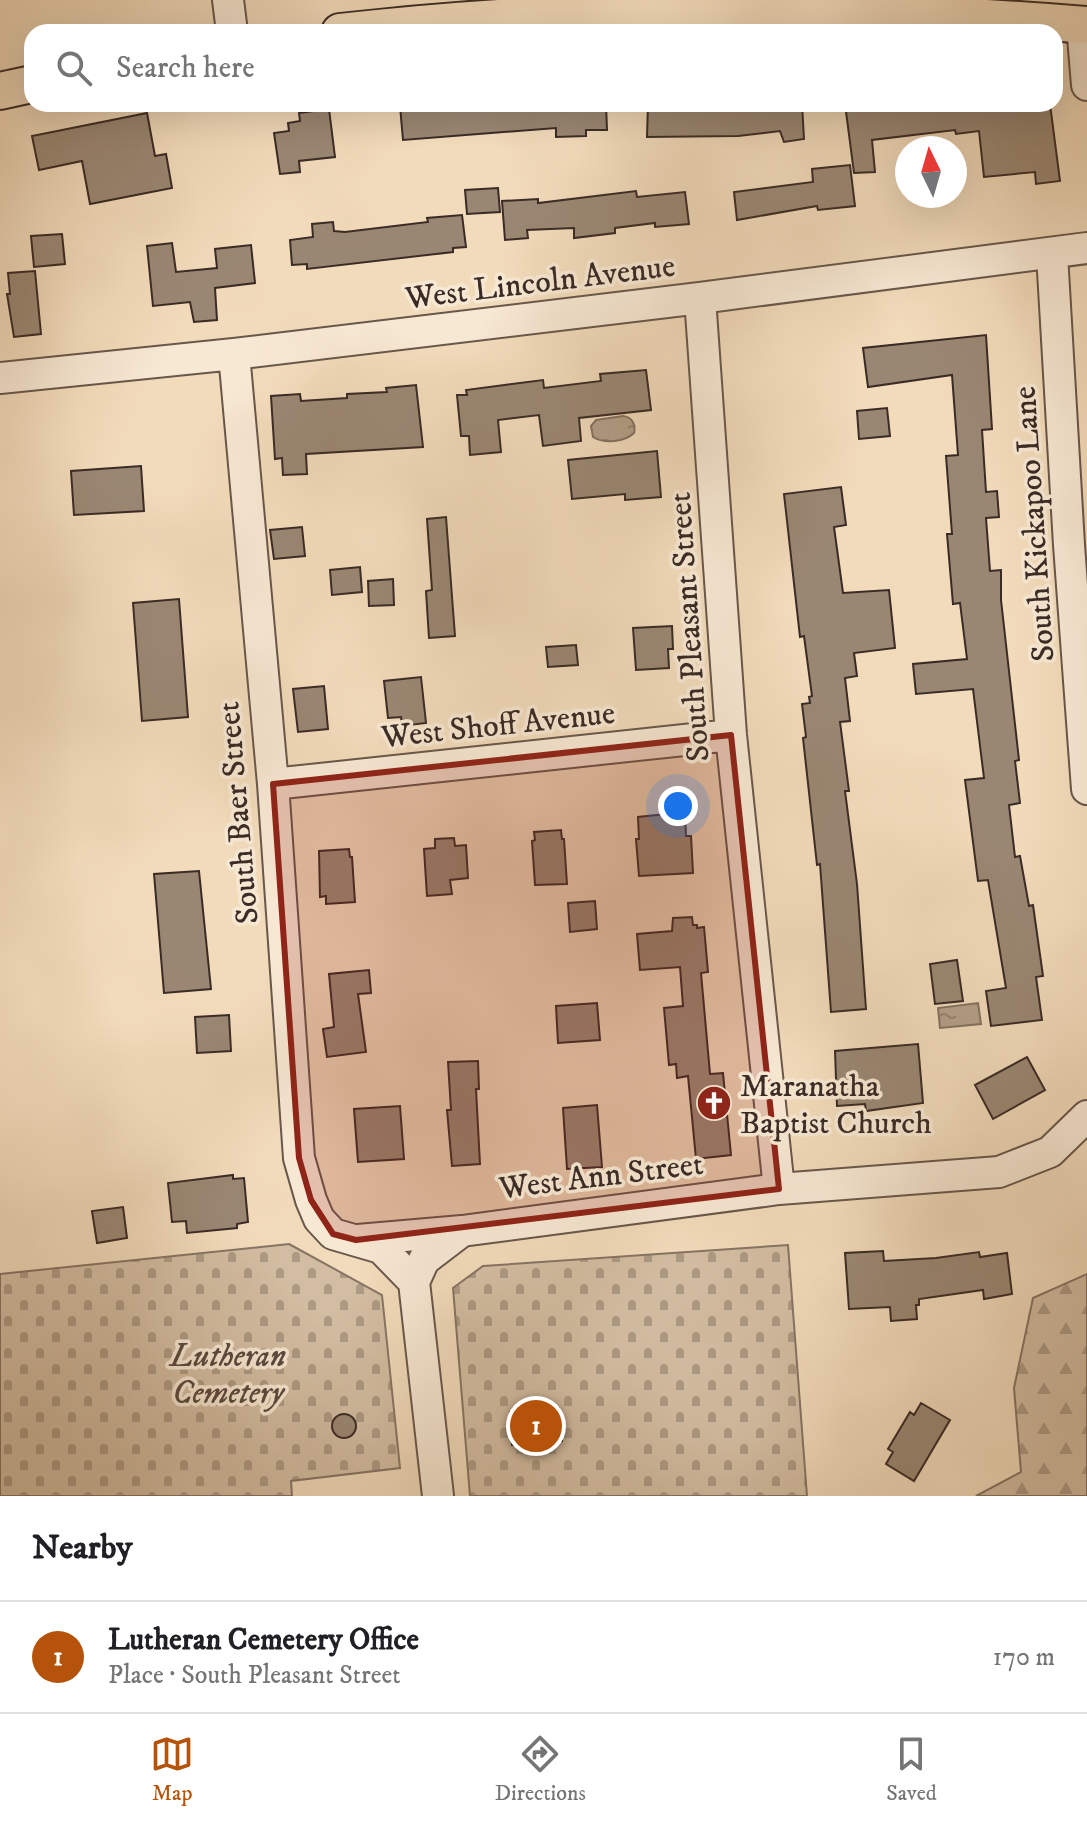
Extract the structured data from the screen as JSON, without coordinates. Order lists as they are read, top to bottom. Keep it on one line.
{"streets":{"street":["West Lincoln Avenue","South Kickapoo Lane","South Pleasant Street","West Shoff Avenue","South Baer Street","West Ann Street"]},"crossings":[["West Lincoln Avenue","South Kickapoo Lane"],["West Lincoln Avenue","South Pleasant Street"],["West Lincoln Avenue","South Baer Street"],["South Pleasant Street","West Shoff Avenue"],["South Pleasant Street","West Ann Street"],["West Shoff Avenue","South Baer Street"],["South Baer Street","West Ann Street"]],"parks":["Lutheran Cemetery"],"places":{"church":["Maranatha Baptist Church"]},"north":"top","page":{"search":"Search here","pins":"1","heading":"Nearby","list":[{"mark":"1","name":"Lutheran Cemetery Office","note":"Place · South Pleasant Street","value":"170 m"}],"nav":["Map","Directions","Saved"]}}
